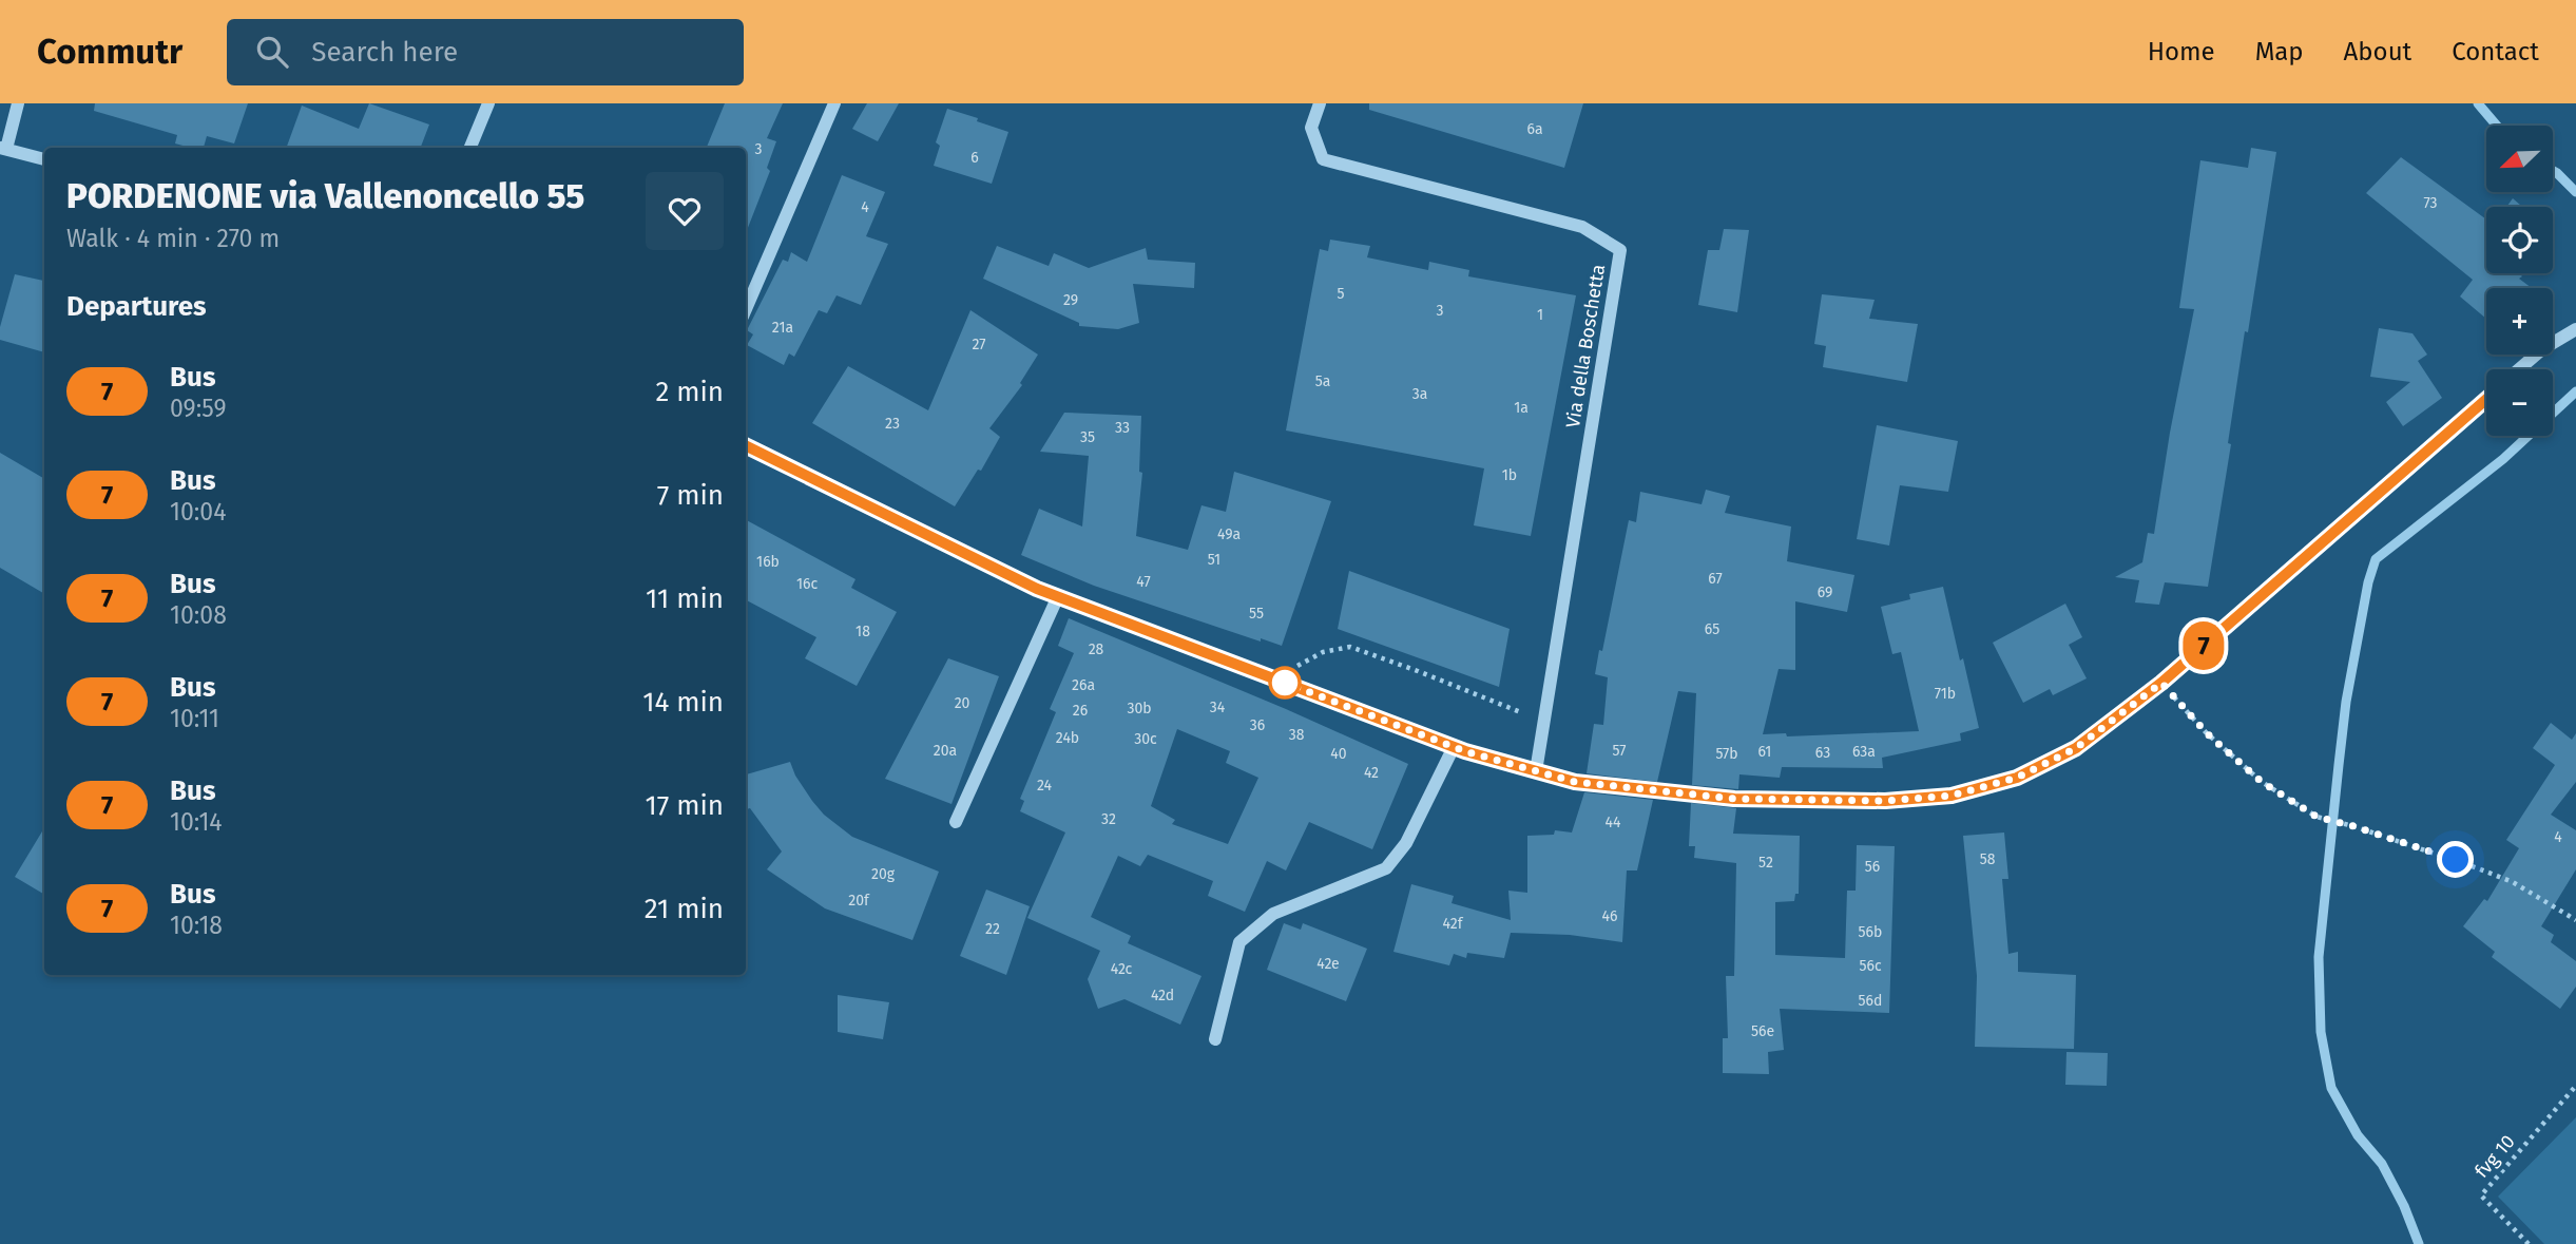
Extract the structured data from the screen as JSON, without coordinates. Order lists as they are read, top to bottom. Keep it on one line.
{"streets":{"street":["Via della Boschetta"],"path":["fvg 10"]},"lines":["bus line 7"],"house_numbers":["6a","3","6","73","4","5","29","3","1","21a","27","5a","3a","1a","23","33","35","1b","49a","51","16b","67","47","16c","69","55","65","18","28","26a","71b","20","34","30b","26","36","38","24b","30c","20a","57","61","63a","63","40","57b","42","24","32","44","4","58","52","56","20g","20f","46","42f","22","56b","42e","56c","42c","42d","56d","56e"],"north":"bottom left","page":{"header":"Commutr","search":"Search here","nav":["Home","Map","About","Contact"],"on_map":"7","map_buttons":["+","−"],"heading":[["PORDENONE via Vallenoncello 55","Walk · 4 min · 270 m"],"Departures"],"list":[{"mark":"7","name":"Bus","note":"09:59","value":"2 min"},{"mark":"7","name":"Bus","note":"10:04","value":"7 min"},{"mark":"7","name":"Bus","note":"10:08","value":"11 min"},{"mark":"7","name":"Bus","note":"10:11","value":"14 min"},{"mark":"7","name":"Bus","note":"10:14","value":"17 min"},{"mark":"7","name":"Bus","note":"10:18","value":"21 min"}]}}
